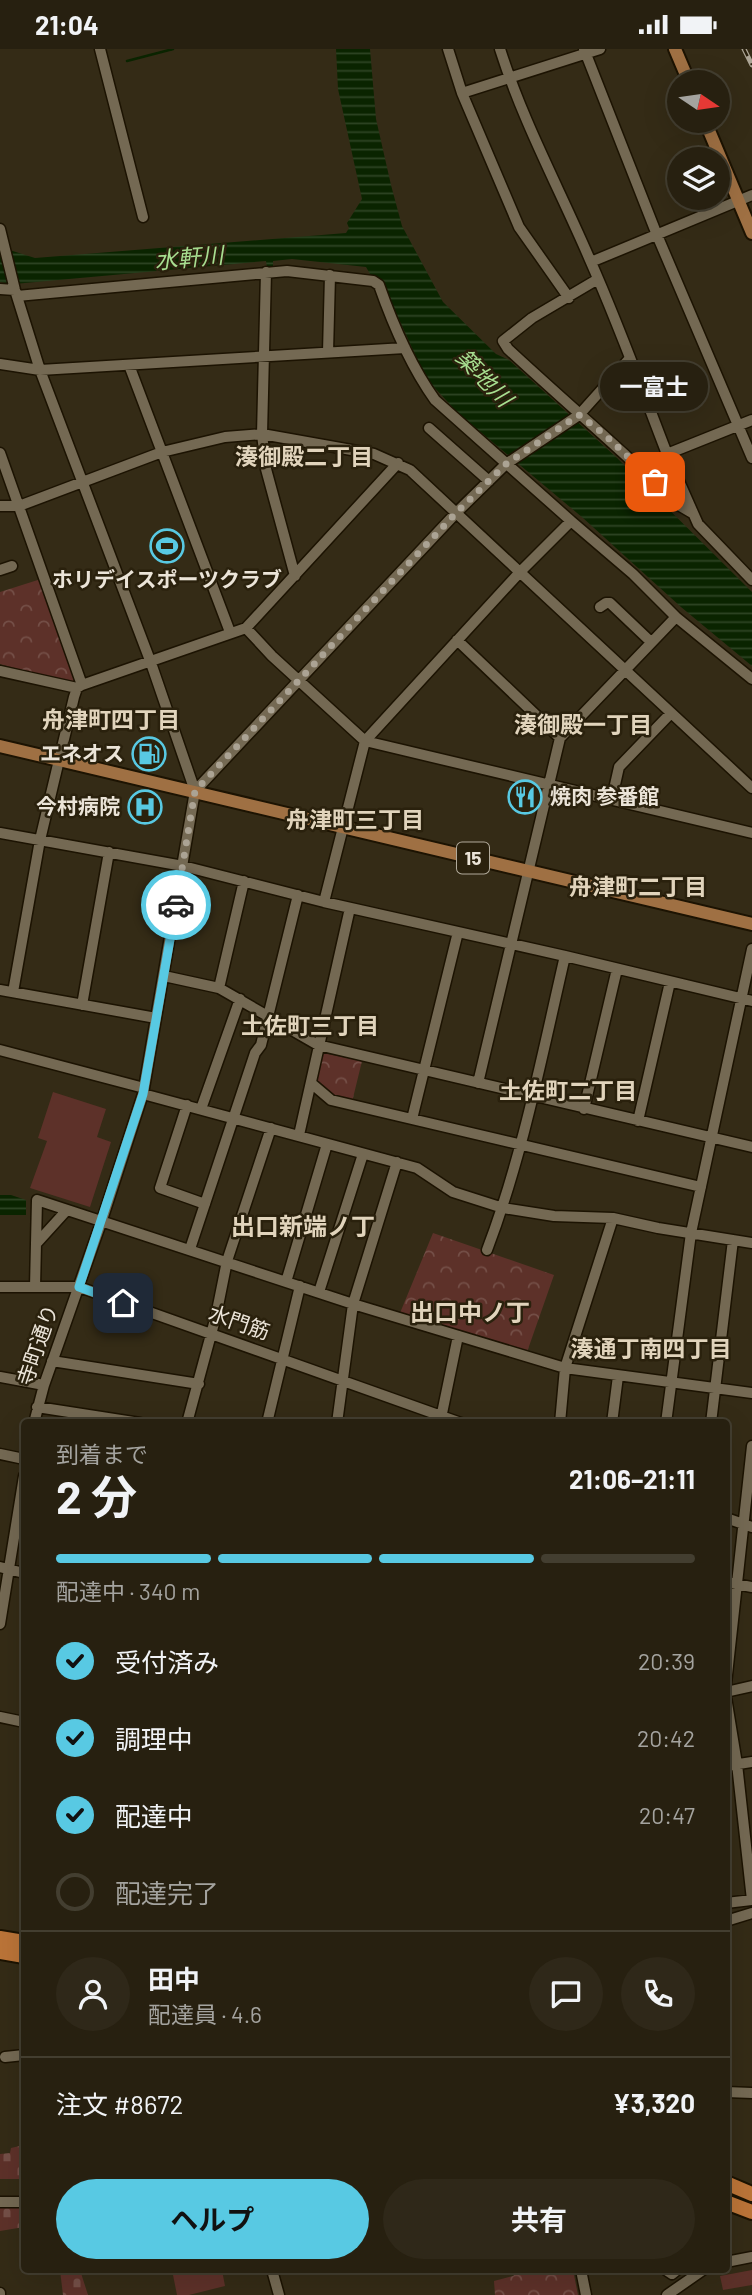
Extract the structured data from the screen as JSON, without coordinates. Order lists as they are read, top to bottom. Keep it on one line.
{"streets":{"main road":["15"],"street":["水門筋","寺町通り"]},"crossings":[["15","寺町通り"],["水門筋","寺町通り"]],"districts":["湊御殿二丁目","舟津町四丁目","湊御殿一丁目","舟津町三丁目","舟津町二丁目","土佐町三丁目","土佐町二丁目","出口新端ノ丁","出口中ノ丁","湊通丁南四丁目"],"water":["水軒川","築地川"],"places":{"other":["一富士"],"sports":["ホリデイスポーツクラブ"],"fuel station":["エネオス"],"restaurant":["焼肉 参番館"],"hospital":["今村病院"]},"north":"right","page":{"status":"21:04","bubble":"一富士","heading":["2 分","到着まで","21:06–21:11"],"panel":["田中","配達員 · 4.6","注文 #8672","¥3,320"],"bar":"配達中 · 340 m","list":[["受付済み","20:39"],["調理中","20:42"],["配達中","20:47"],"配達完了"],"buttons":["ヘルプ","共有"]}}
